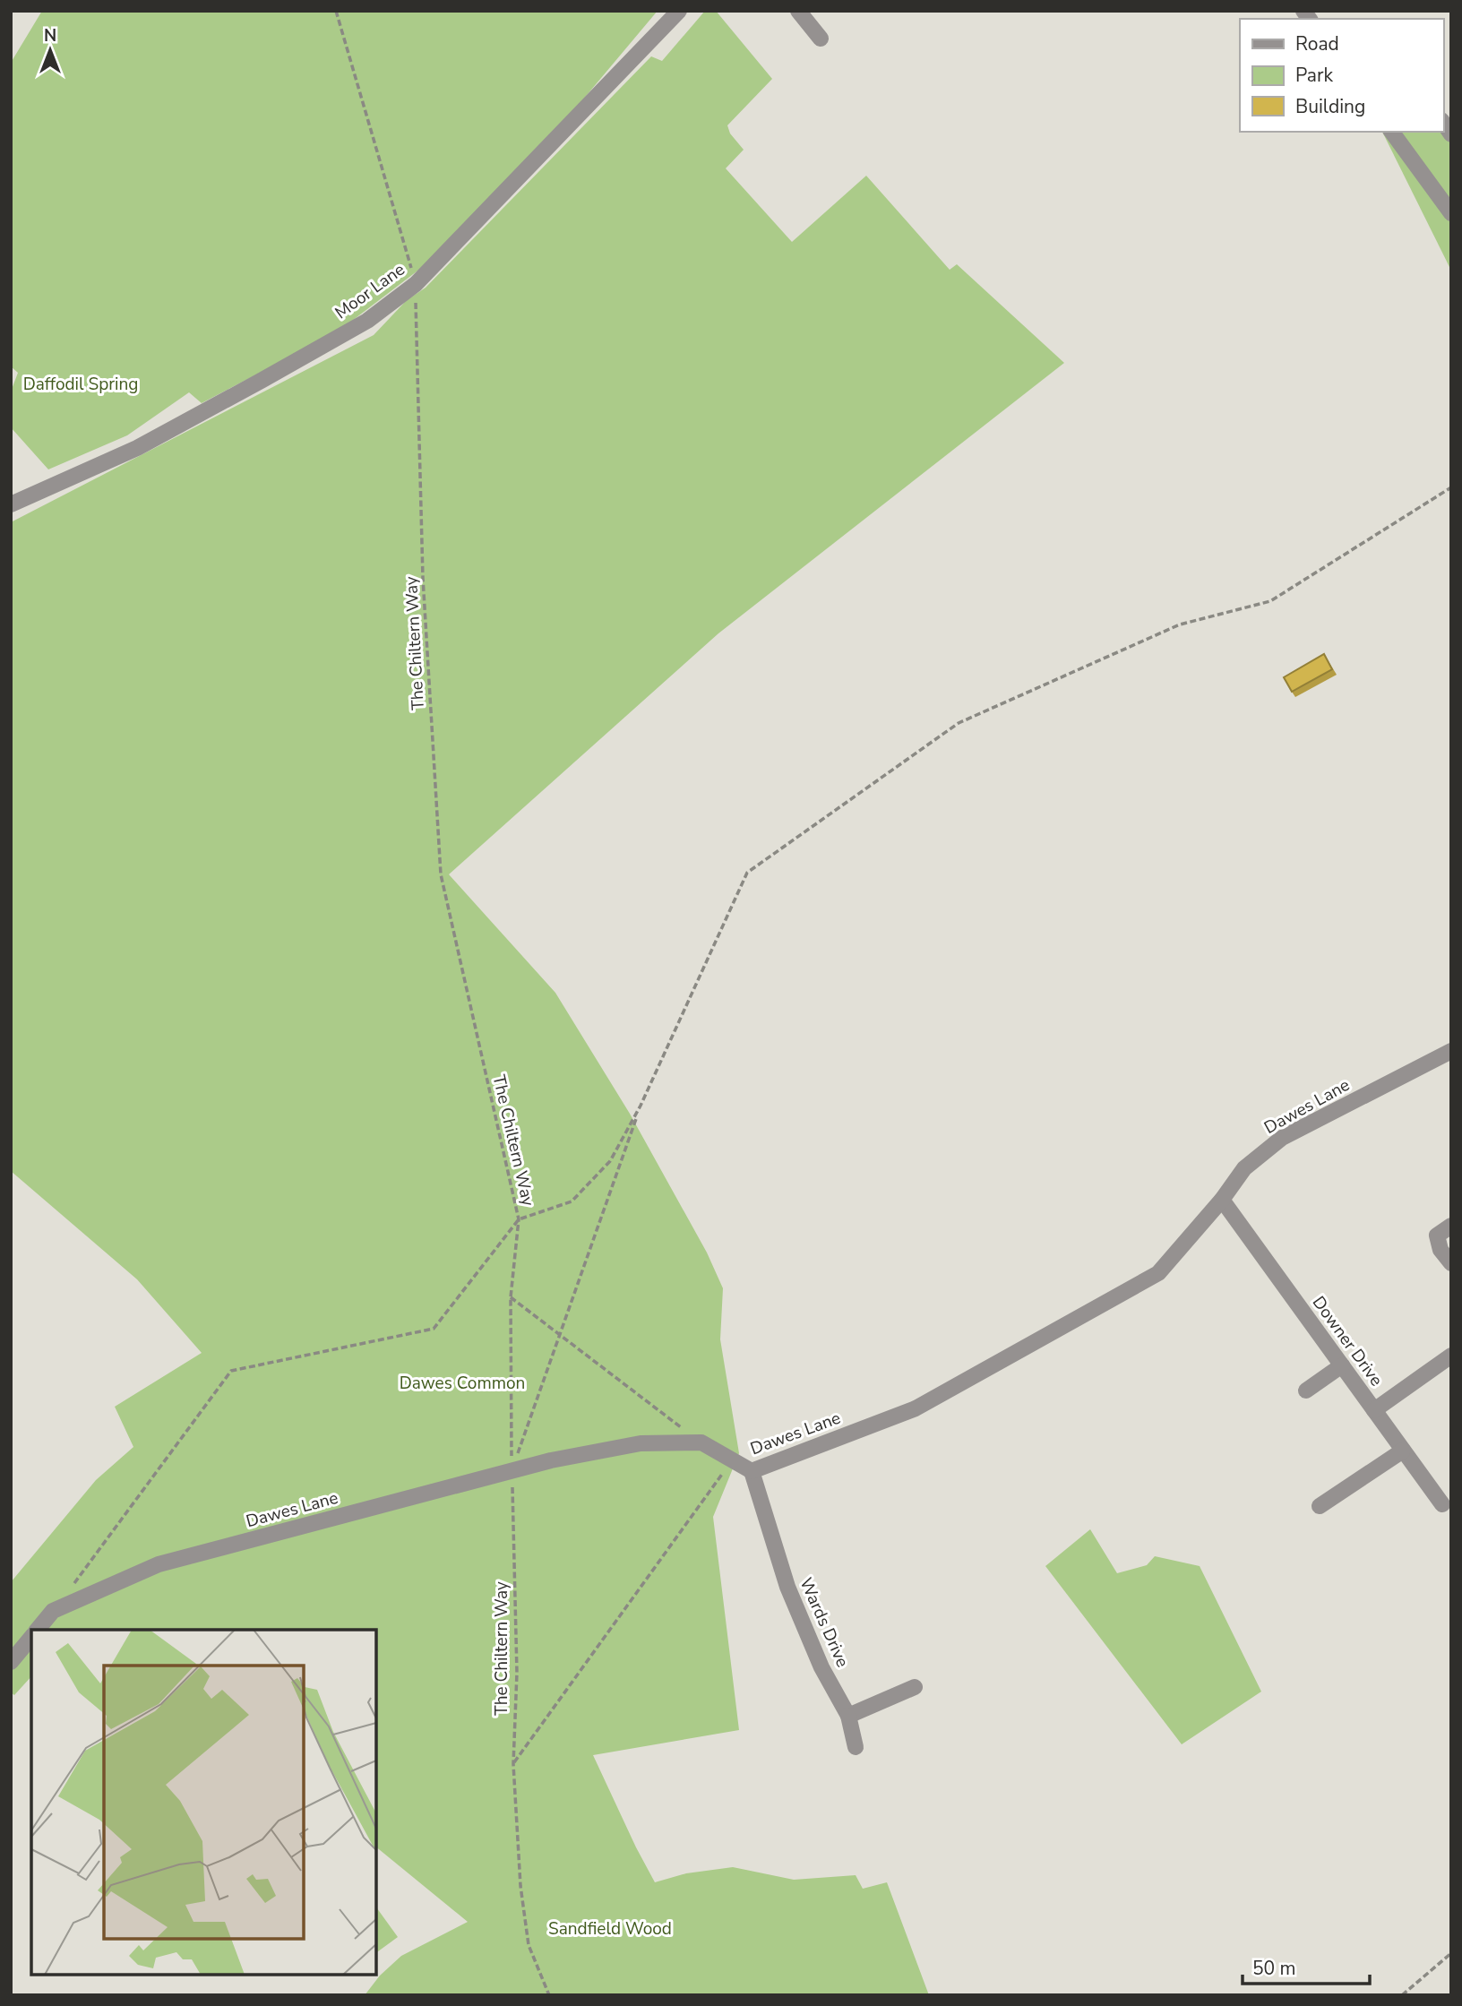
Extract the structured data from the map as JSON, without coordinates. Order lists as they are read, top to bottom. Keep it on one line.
{"streets":{"street":["Moor Lane","Dawes Lane","Downer Drive","Wards Drive"],"path":["The Chiltern Way"]},"crossings":[["The Chiltern Way","Dawes Lane"],["Dawes Lane","Downer Drive"],["Dawes Lane","Wards Drive"]],"parks":["Daffodil Spring","Dawes Common","Sandfield Wood"],"legend":["Road","Park","Building"],"scale_bar":"50 m","north":"top"}
